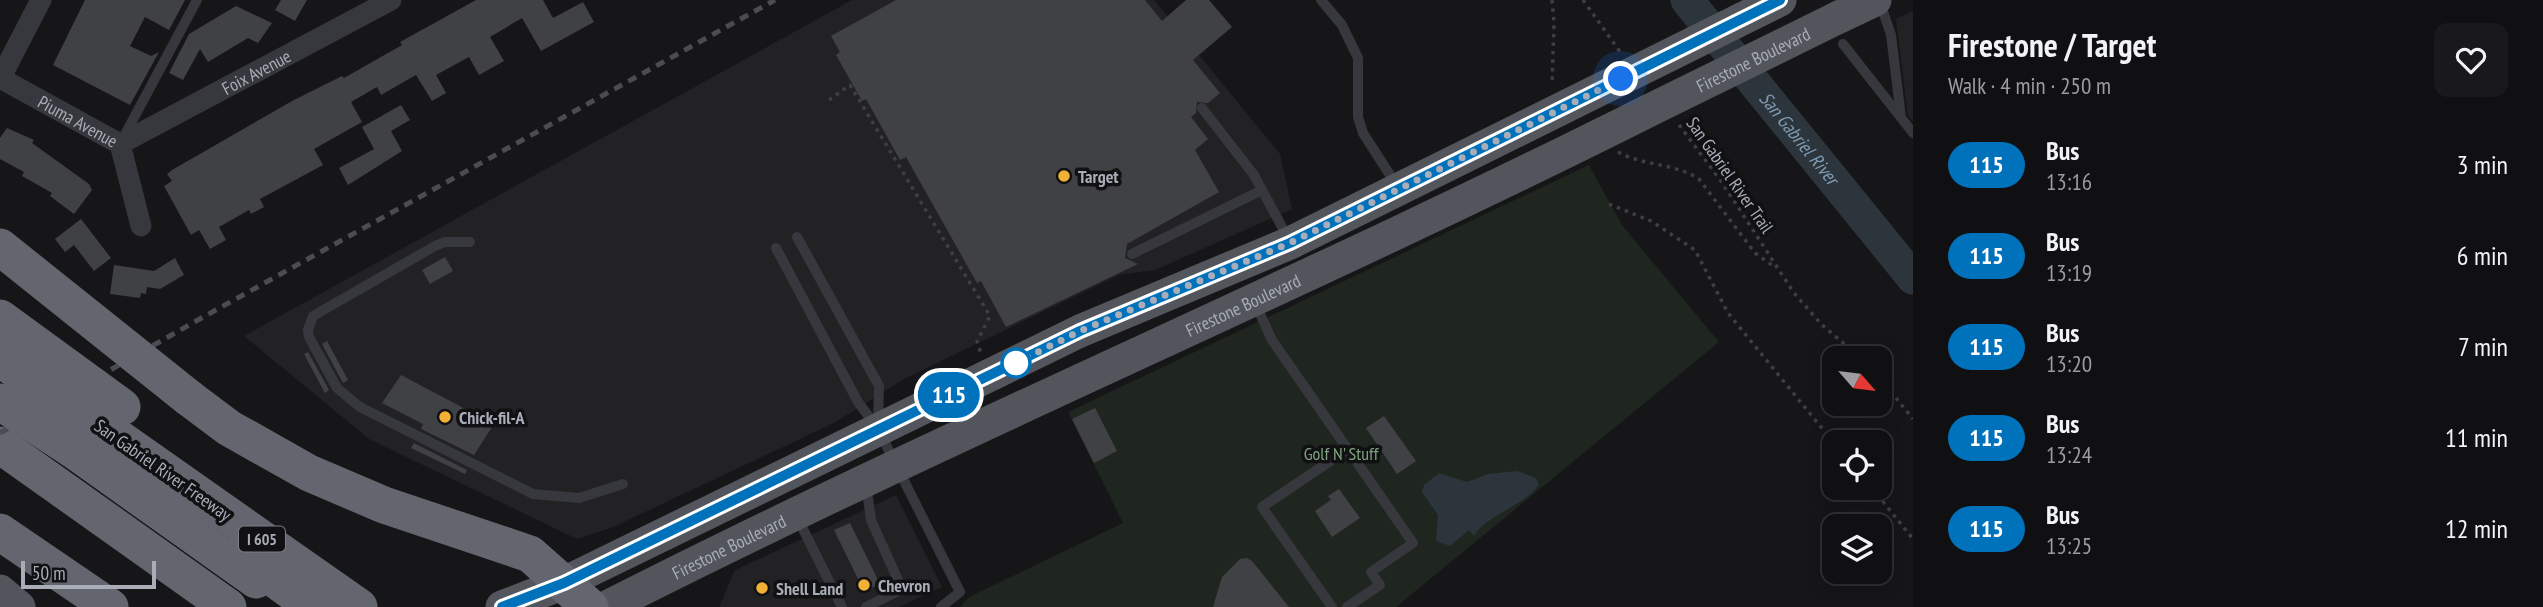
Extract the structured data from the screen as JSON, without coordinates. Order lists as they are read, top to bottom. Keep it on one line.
{"streets":{"highway":["San Gabriel River Freeway","I 605"],"main road":["Firestone Boulevard"],"street":["Foix Avenue","Piuma Avenue"],"path":["San Gabriel River Trail"]},"crossings":[["Foix Avenue","Piuma Avenue"]],"water":["San Gabriel River"],"parks":["Golf N' Stuff"],"places":["Target","Chick-fil-A","Chevron","Shell Land"],"lines":["bus line 115"],"scale_bar":"50 m","north":"bottom right","page":{"on_map":"115","heading":["Firestone / Target","Walk · 4 min · 250 m"],"list":[{"mark":"115","name":"Bus","note":"13:16","value":"3 min"},{"mark":"115","name":"Bus","note":"13:19","value":"6 min"},{"mark":"115","name":"Bus","note":"13:20","value":"7 min"},{"mark":"115","name":"Bus","note":"13:24","value":"11 min"},{"mark":"115","name":"Bus","note":"13:25","value":"12 min"}],"scale":"50 m"}}
